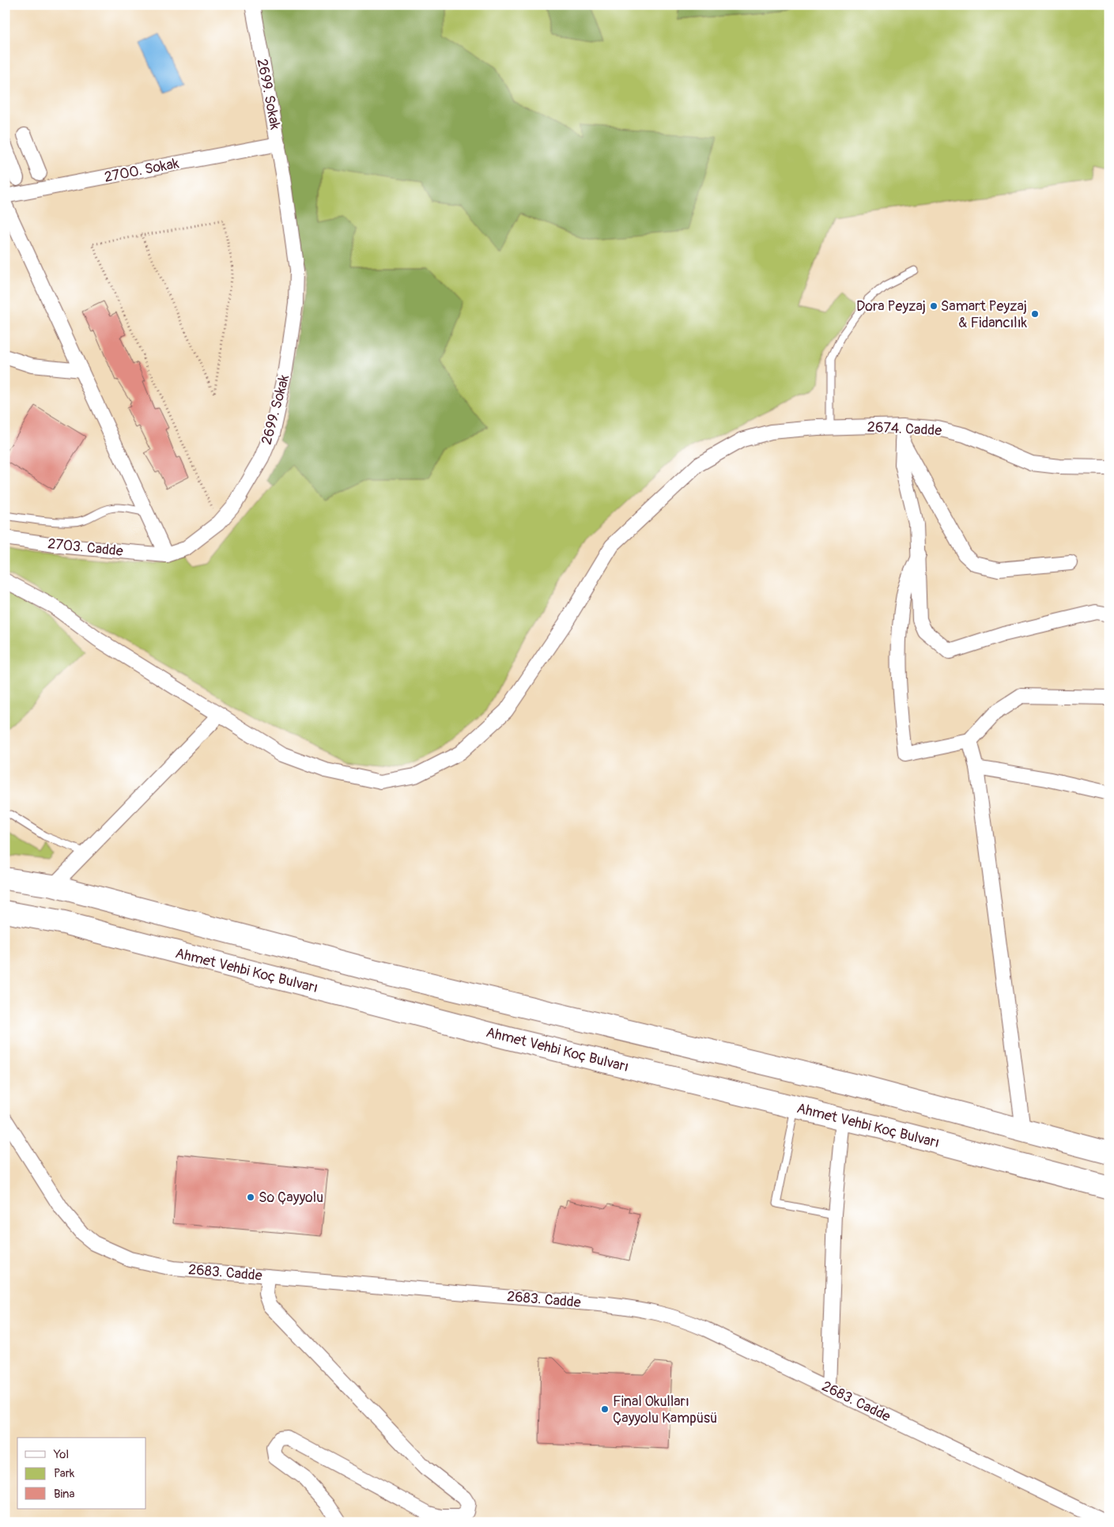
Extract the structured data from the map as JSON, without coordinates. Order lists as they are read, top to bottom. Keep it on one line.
{"streets":{"main road":["Ahmet Vehbi Koç Bulvarı"],"street":["2699. Sokak","2700. Sokak","2674. Cadde","2703. Cadde","2683. Cadde"]},"crossings":[["2699. Sokak","2700. Sokak"],["2699. Sokak","2703. Cadde"]],"places":["Dora Peyzaj","Samart Peyzaj & Fidancılık","So Çayyolu","Final Okulları Çayyolu Kampüsü"],"legend":["Yol","Park","Bina"]}
